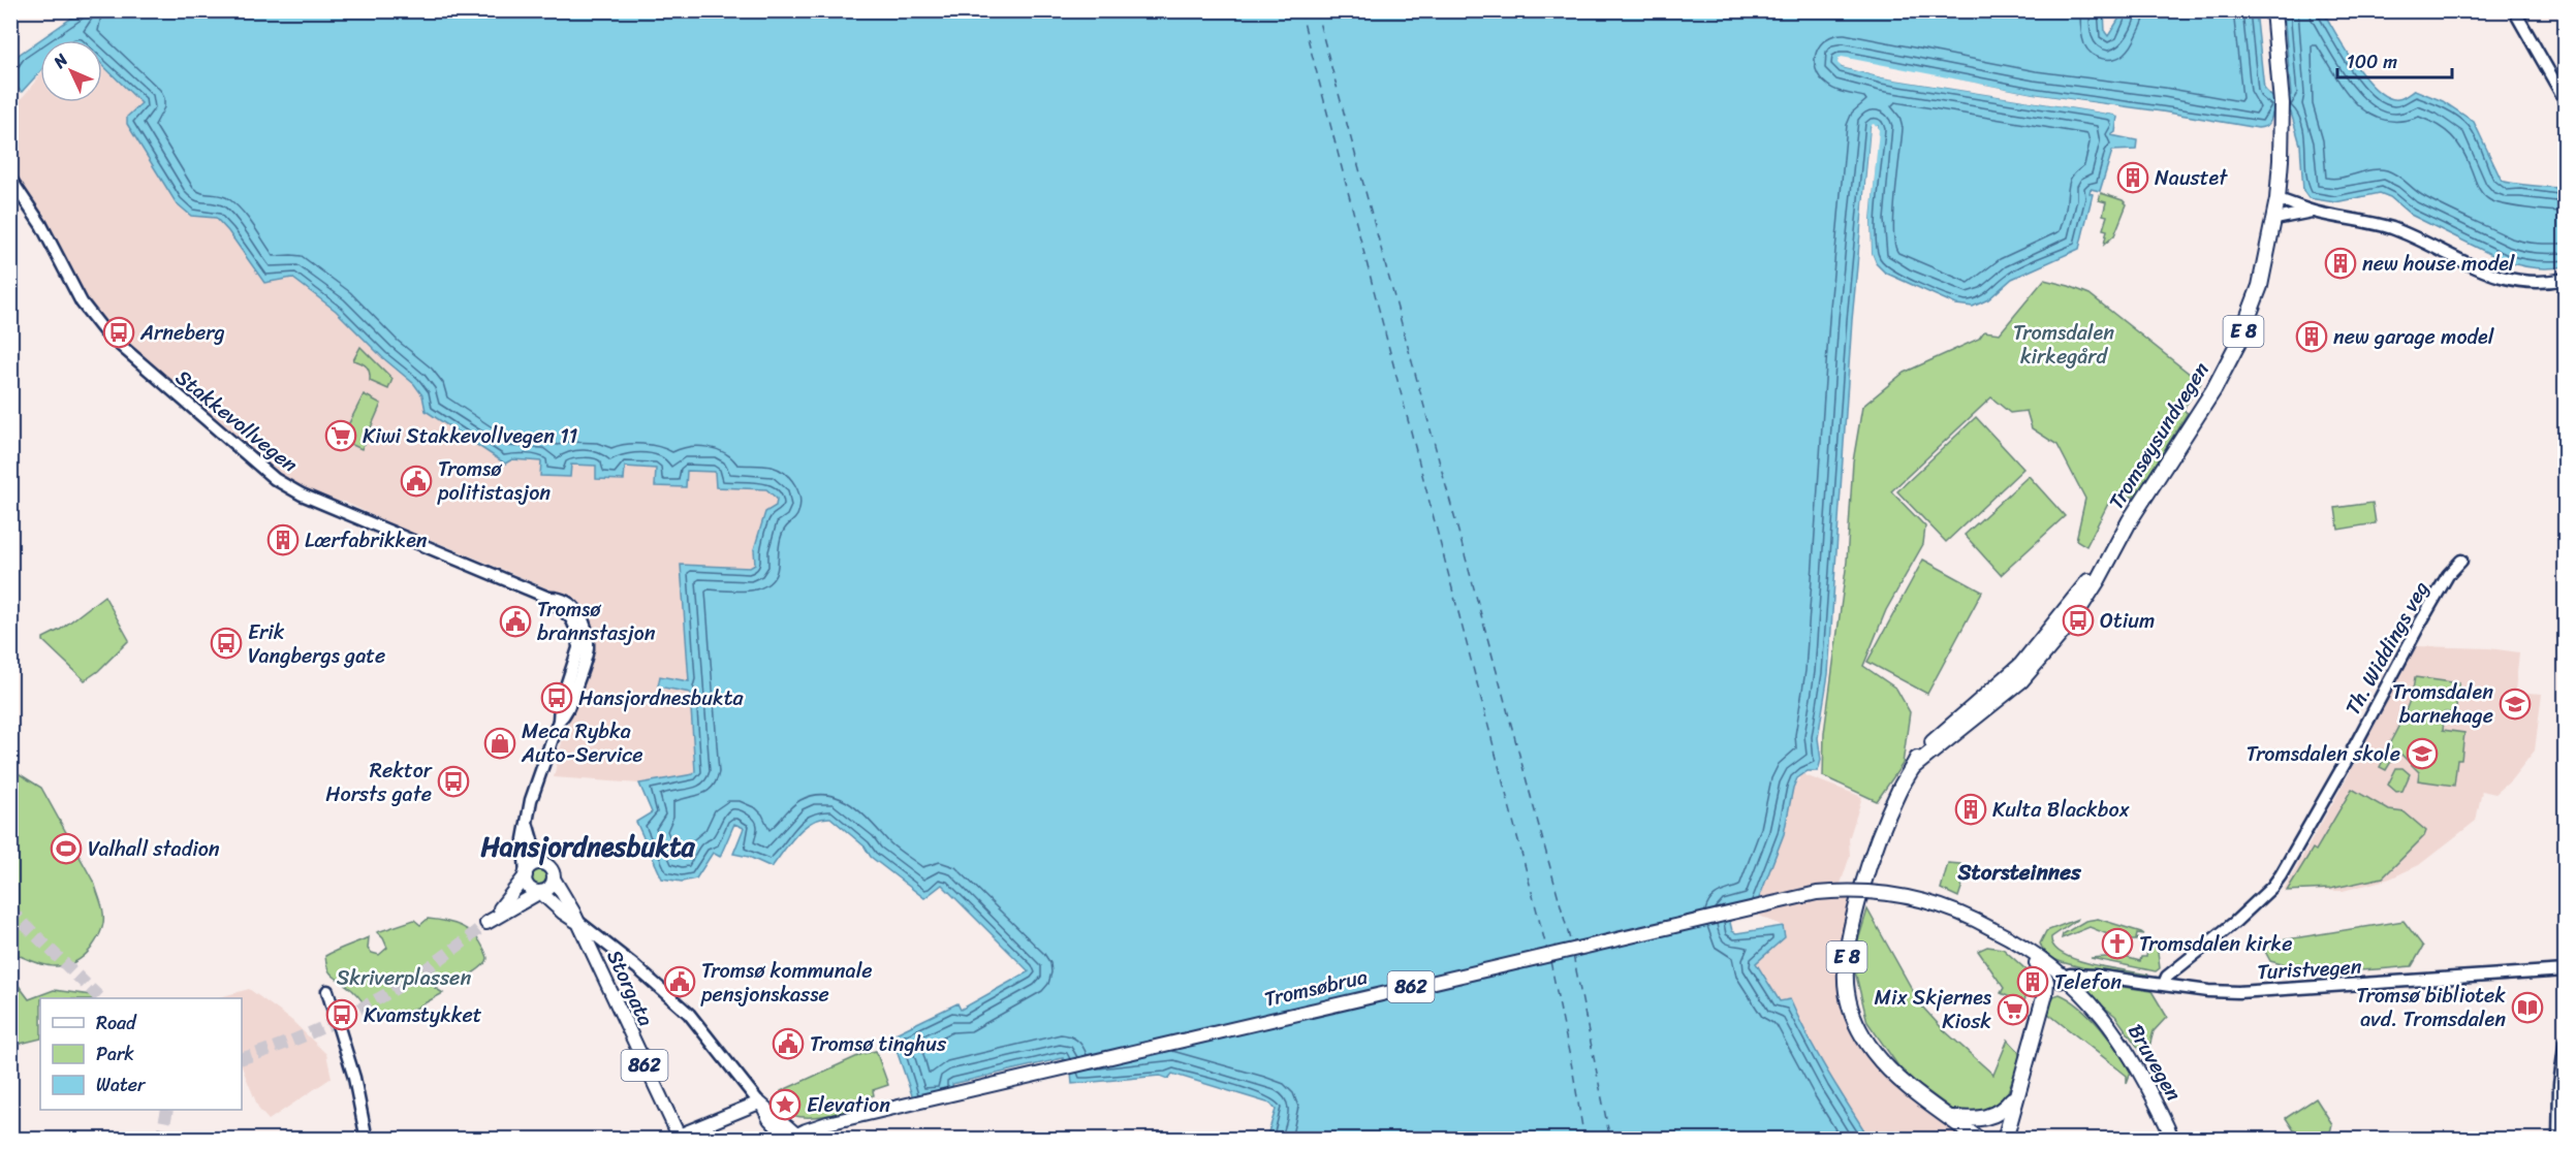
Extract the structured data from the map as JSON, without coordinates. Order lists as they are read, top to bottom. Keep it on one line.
{"streets":{"highway":["E 8","Tromsøysundvegen"],"main road":["862","Storgata","Tromsøbrua","Bruvegen"],"street":["Stakkevollvegen","Th. Widdings veg","Turistvegen"]},"crossings":[["Stakkevollvegen","862"],["Stakkevollvegen","Storgata"],["Th. Widdings veg","Turistvegen"],["Turistvegen","Bruvegen"],["862","Storgata"],["862","Tromsøbrua"],["Tromsøbrua","Bruvegen"]],"districts":["Hansjordnesbukta","Storsteinnes"],"parks":["Tromsdalen kirkegård","Skriverplassen"],"places":{"building":["Naustet","new house model","new garage model","Lærfabrikken","Kulta Blackbox","Telefon"],"bus stop":["Arneberg","Otium","Erik Vangbergs gate","Hansjordnesbukta","Rektor Horsts gate","Kvamstykket"],"supermarket":["Kiwi Stakkevollvegen 11","Mix Skjernes Kiosk"],"public building":["Tromsø politistasjon","Tromsø brannstasjon","Tromsø kommunale pensjonskasse","Tromsø tinghus"],"school or university":["Tromsdalen barnehage","Tromsdalen skole"],"shop":["Meca Rybka Auto-Service"],"sports":["Valhall stadion"],"church":["Tromsdalen kirke"],"library":["Tromsø bibliotek avd. Tromsdalen"],"place":["Elevation"]},"legend":["Road","Park","Water"],"scale_bar":"100 m","north":"top left"}
